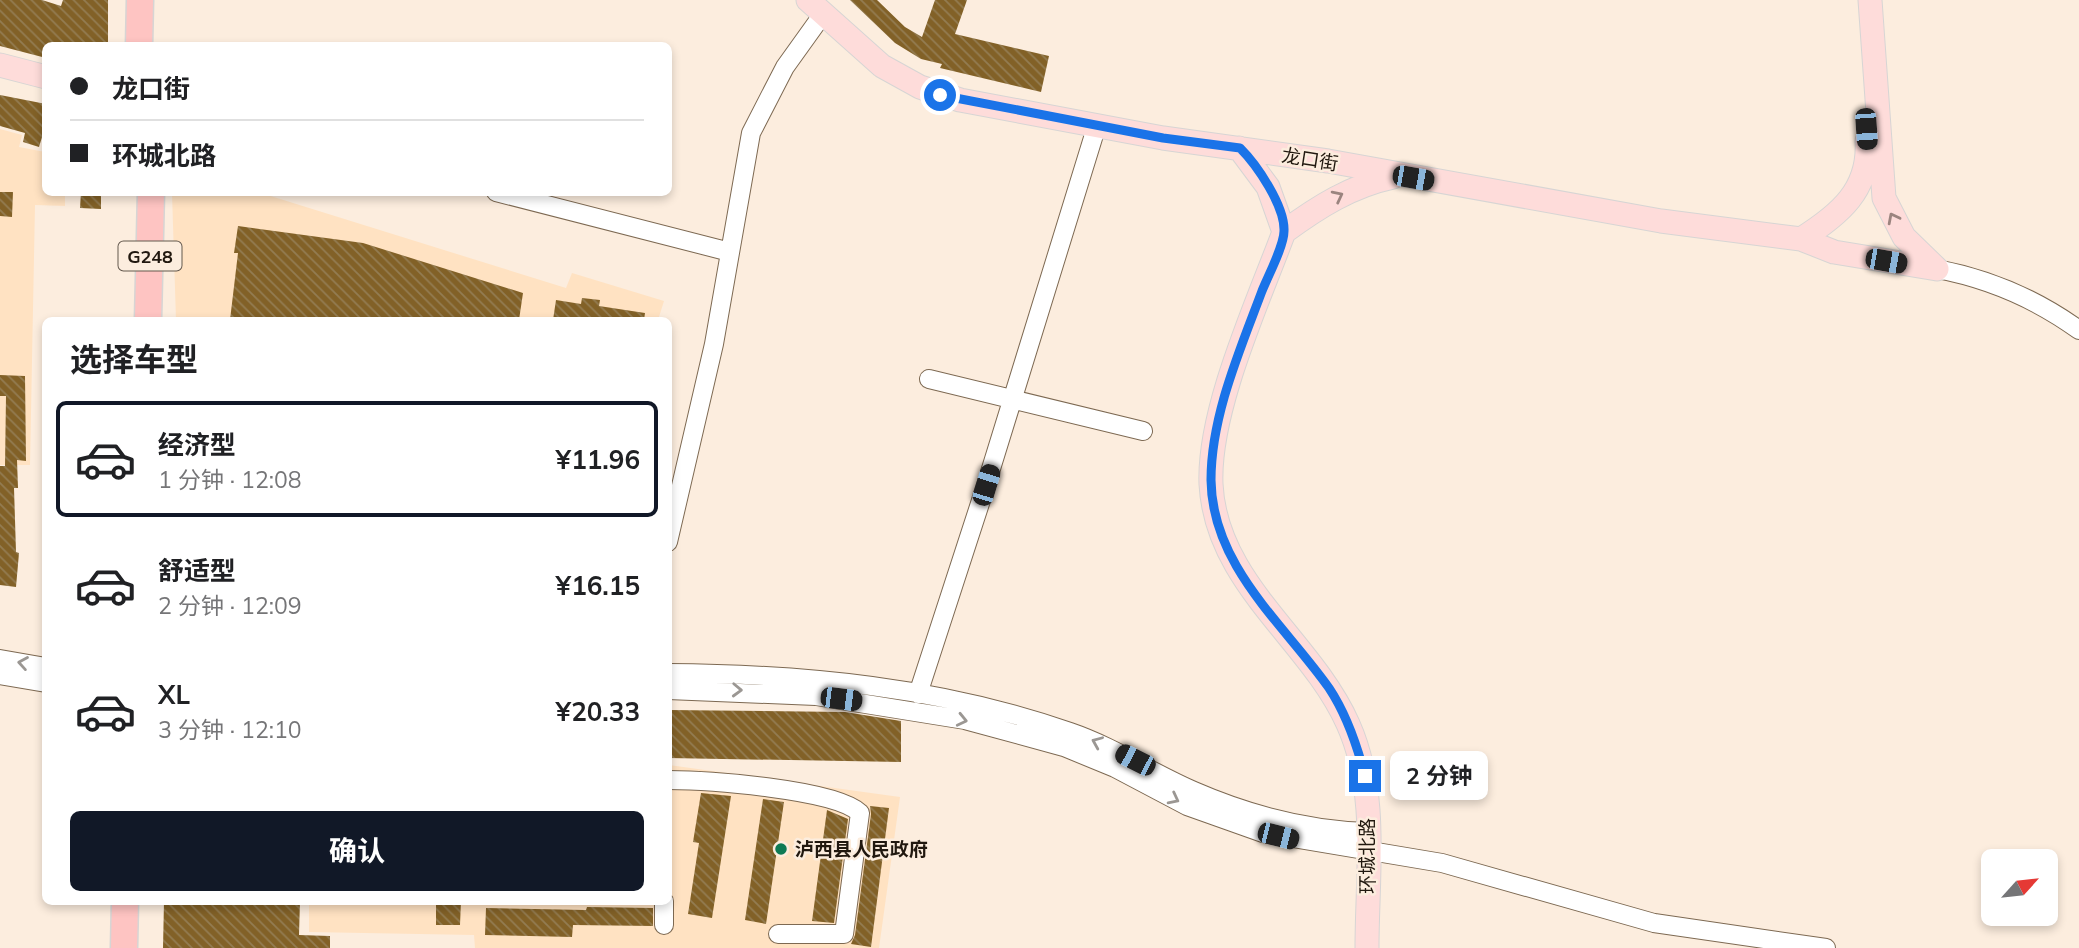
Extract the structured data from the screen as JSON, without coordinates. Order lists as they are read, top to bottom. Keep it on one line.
{"streets":{"highway":["G248"],"main road":["龙口街","环城北路"]},"places":["泸西县人民政府"],"north":"top right","page":{"banner":["龙口街","环城北路"],"heading":"选择车型","list":[{"name":"经济型","note":"1 分钟 · 12:08","value":"¥11.96"},{"name":"舒适型","note":"2 分钟 · 12:09","value":"¥16.15"},{"name":"XL","note":"3 分钟 · 12:10","value":"¥20.33"}],"bubble":"2 分钟","buttons":"确认"}}
